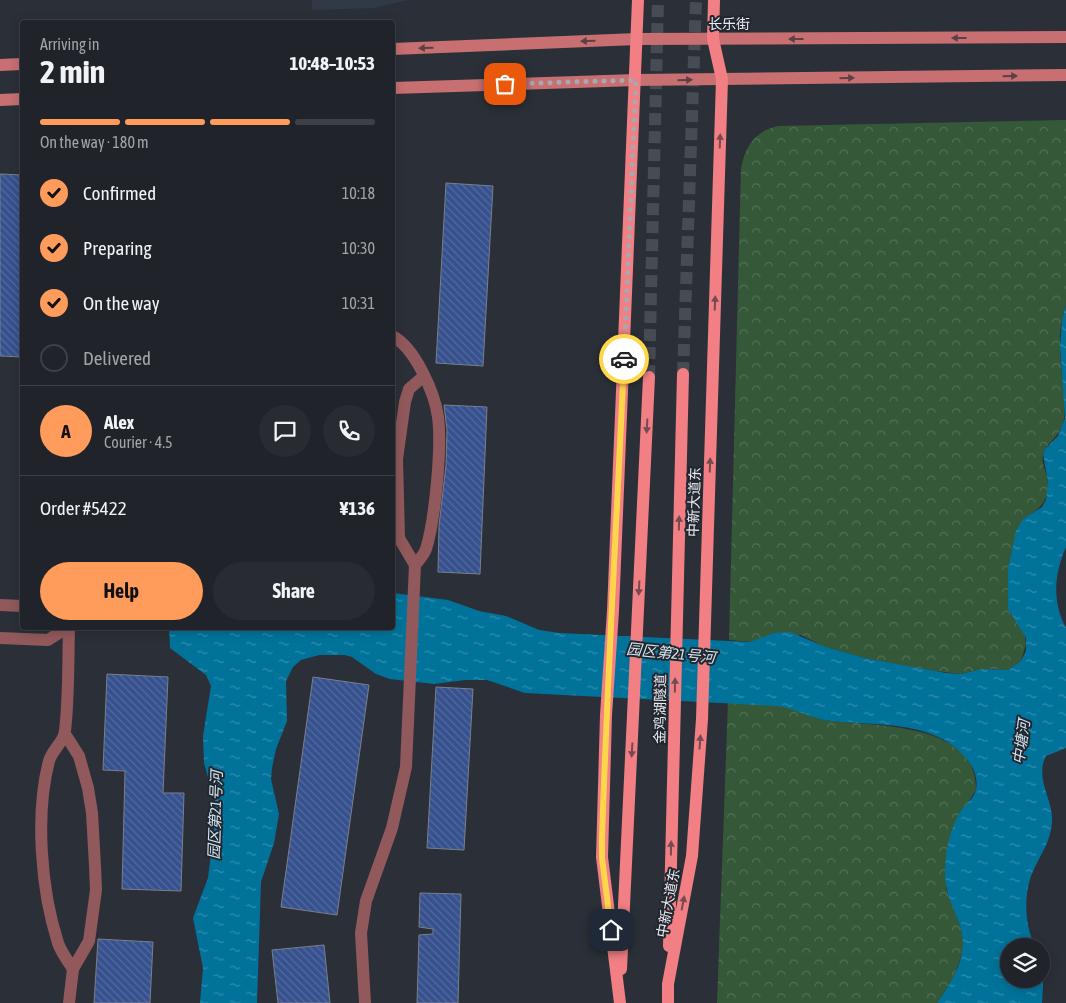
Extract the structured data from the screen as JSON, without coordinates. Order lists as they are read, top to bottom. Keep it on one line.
{"streets":{"main road":["长乐街","中新大道东","金鸡湖隧道"]},"crossings":[["长乐街","中新大道东"],["中新大道东","金鸡湖隧道"]],"water":["园区第21号河","中塘河"],"page":{"heading":["2 min","Arriving in","10:48–10:53"],"panel":["Alex","Courier · 4.5","Order #5422","¥136"],"bar":"On the way · 180 m","list":[["Confirmed","10:18"],["Preparing","10:30"],["On the way","10:31"],"Delivered"],"round":"A","buttons":["Help","Share"]}}
